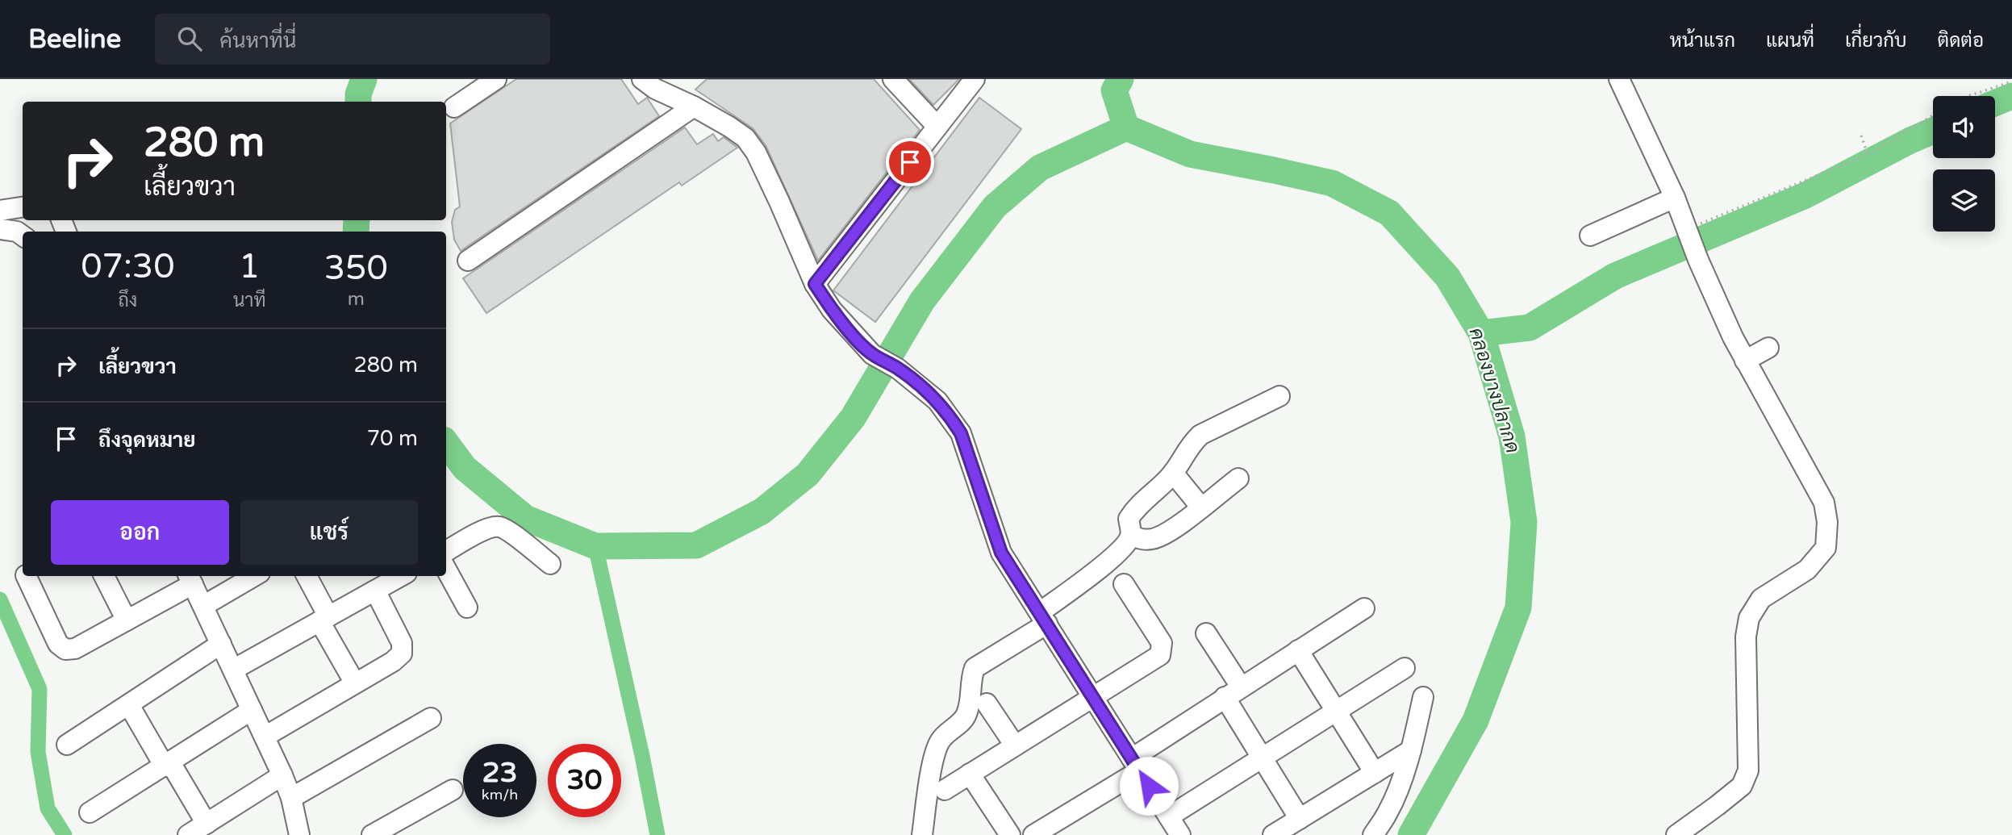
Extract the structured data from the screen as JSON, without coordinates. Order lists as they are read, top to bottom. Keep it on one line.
{"water":["คลองบางปลากด"],"page":{"header":"Beeline","search":"ค้นหาที่นี่","nav":["หน้าแรก","แผนที่","เกี่ยวกับ","ติดต่อ"],"turn":["280 m","เลี้ยวขวา"],"eta":["07:30","ถึง","1","นาที","350","m"],"list":[{"name":"เลี้ยวขวา","value":"280 m"},{"name":"ถึงจุดหมาย","value":"70 m"}],"buttons":["ออก","แชร์"],"speed":"23 km/h","limit":"30"}}
